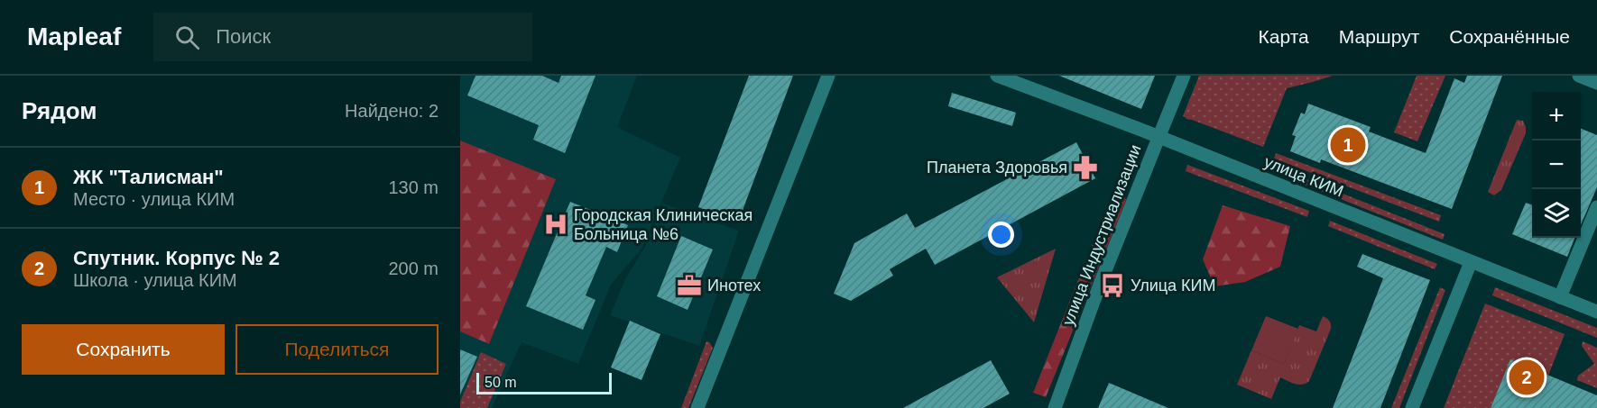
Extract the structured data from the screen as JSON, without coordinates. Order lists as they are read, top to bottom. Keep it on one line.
{"streets":{"street":["улица КИМ","улица Индустриализации"]},"crossings":[["улица КИМ","улица Индустриализации"]],"places":{"pharmacy":["Планета Здоровья"],"hospital":["Городская Клиническая Больница №6"],"office":["Инотех"],"bus stop":["Улица КИМ"]},"scale_bar":"50 m","page":{"header":"Mapleaf","search":"Поиск","nav":["Карта","Маршрут","Сохранённые"],"heading":["Рядом","Найдено: 2"],"map_buttons":["+","−"],"pins":["1","2"],"list":[{"mark":"1","name":"ЖК \"Талисман\"","note":"Место · улица КИМ","value":"130 m"},{"mark":"2","name":"Спутник. Корпус № 2","note":"Школа · улица КИМ","value":"200 m"}],"buttons":["Сохранить","Поделиться"],"scale":"50 m"}}
